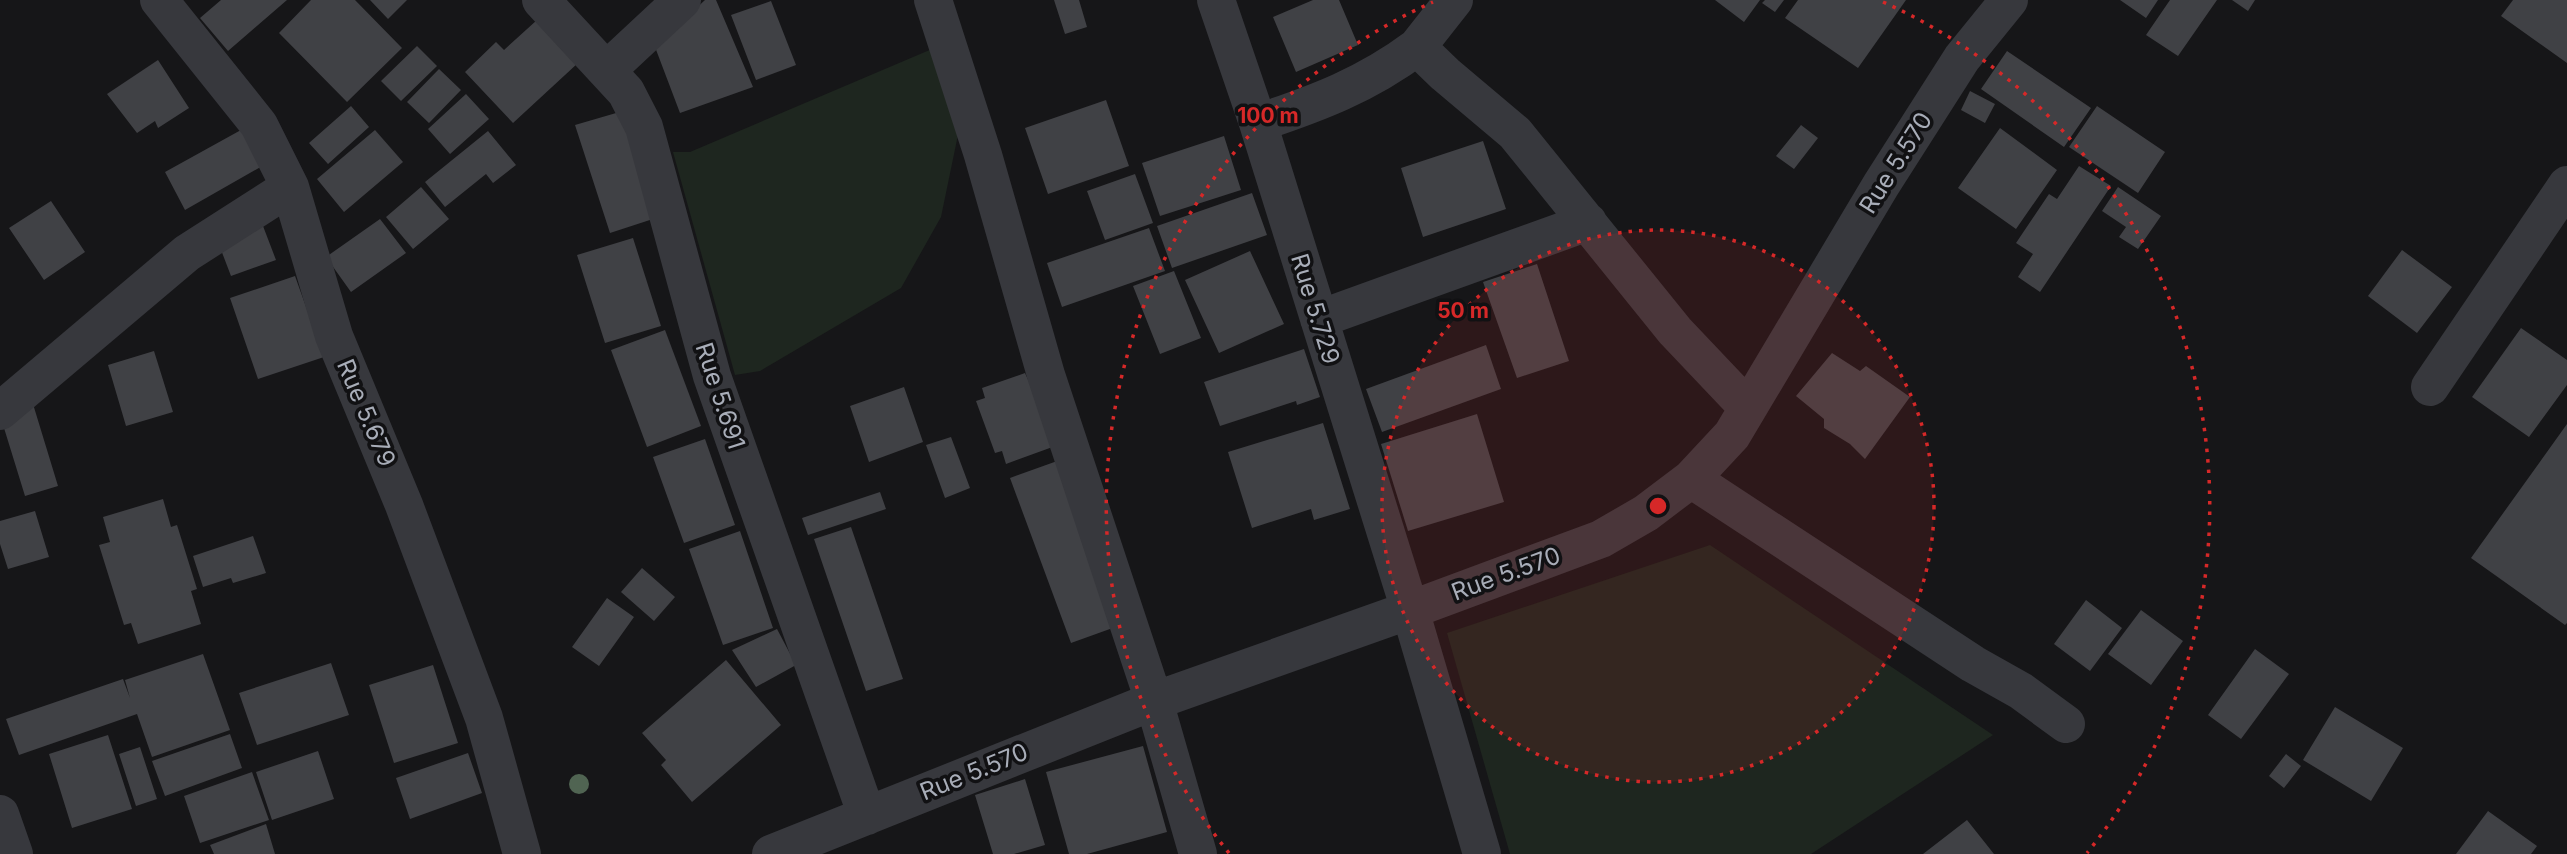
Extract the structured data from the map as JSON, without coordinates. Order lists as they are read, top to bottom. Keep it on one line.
{"streets":{"street":["Rue 5.570","Rue 5.729","Rue 5.691","Rue 5.679"]},"crossings":[["Rue 5.570","Rue 5.729"],["Rue 5.570","Rue 5.691"]],"rings":["100 m","50 m"]}
